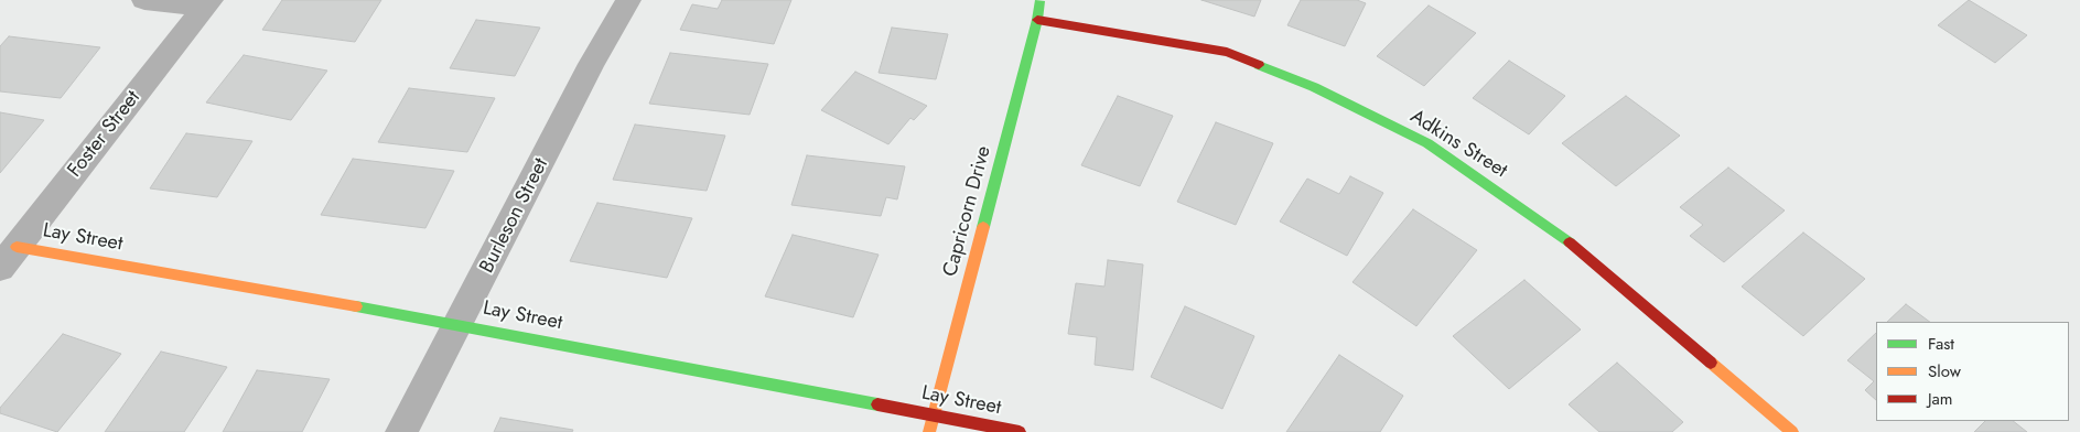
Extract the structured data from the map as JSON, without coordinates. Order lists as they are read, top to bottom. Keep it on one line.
{"streets":{"street":["Foster Street","Adkins Street","Capricorn Drive","Burleson Street","Lay Street"]},"crossings":[["Foster Street","Lay Street"],["Adkins Street","Capricorn Drive"],["Capricorn Drive","Lay Street"],["Burleson Street","Lay Street"]],"legend":["Fast","Slow","Jam"]}
